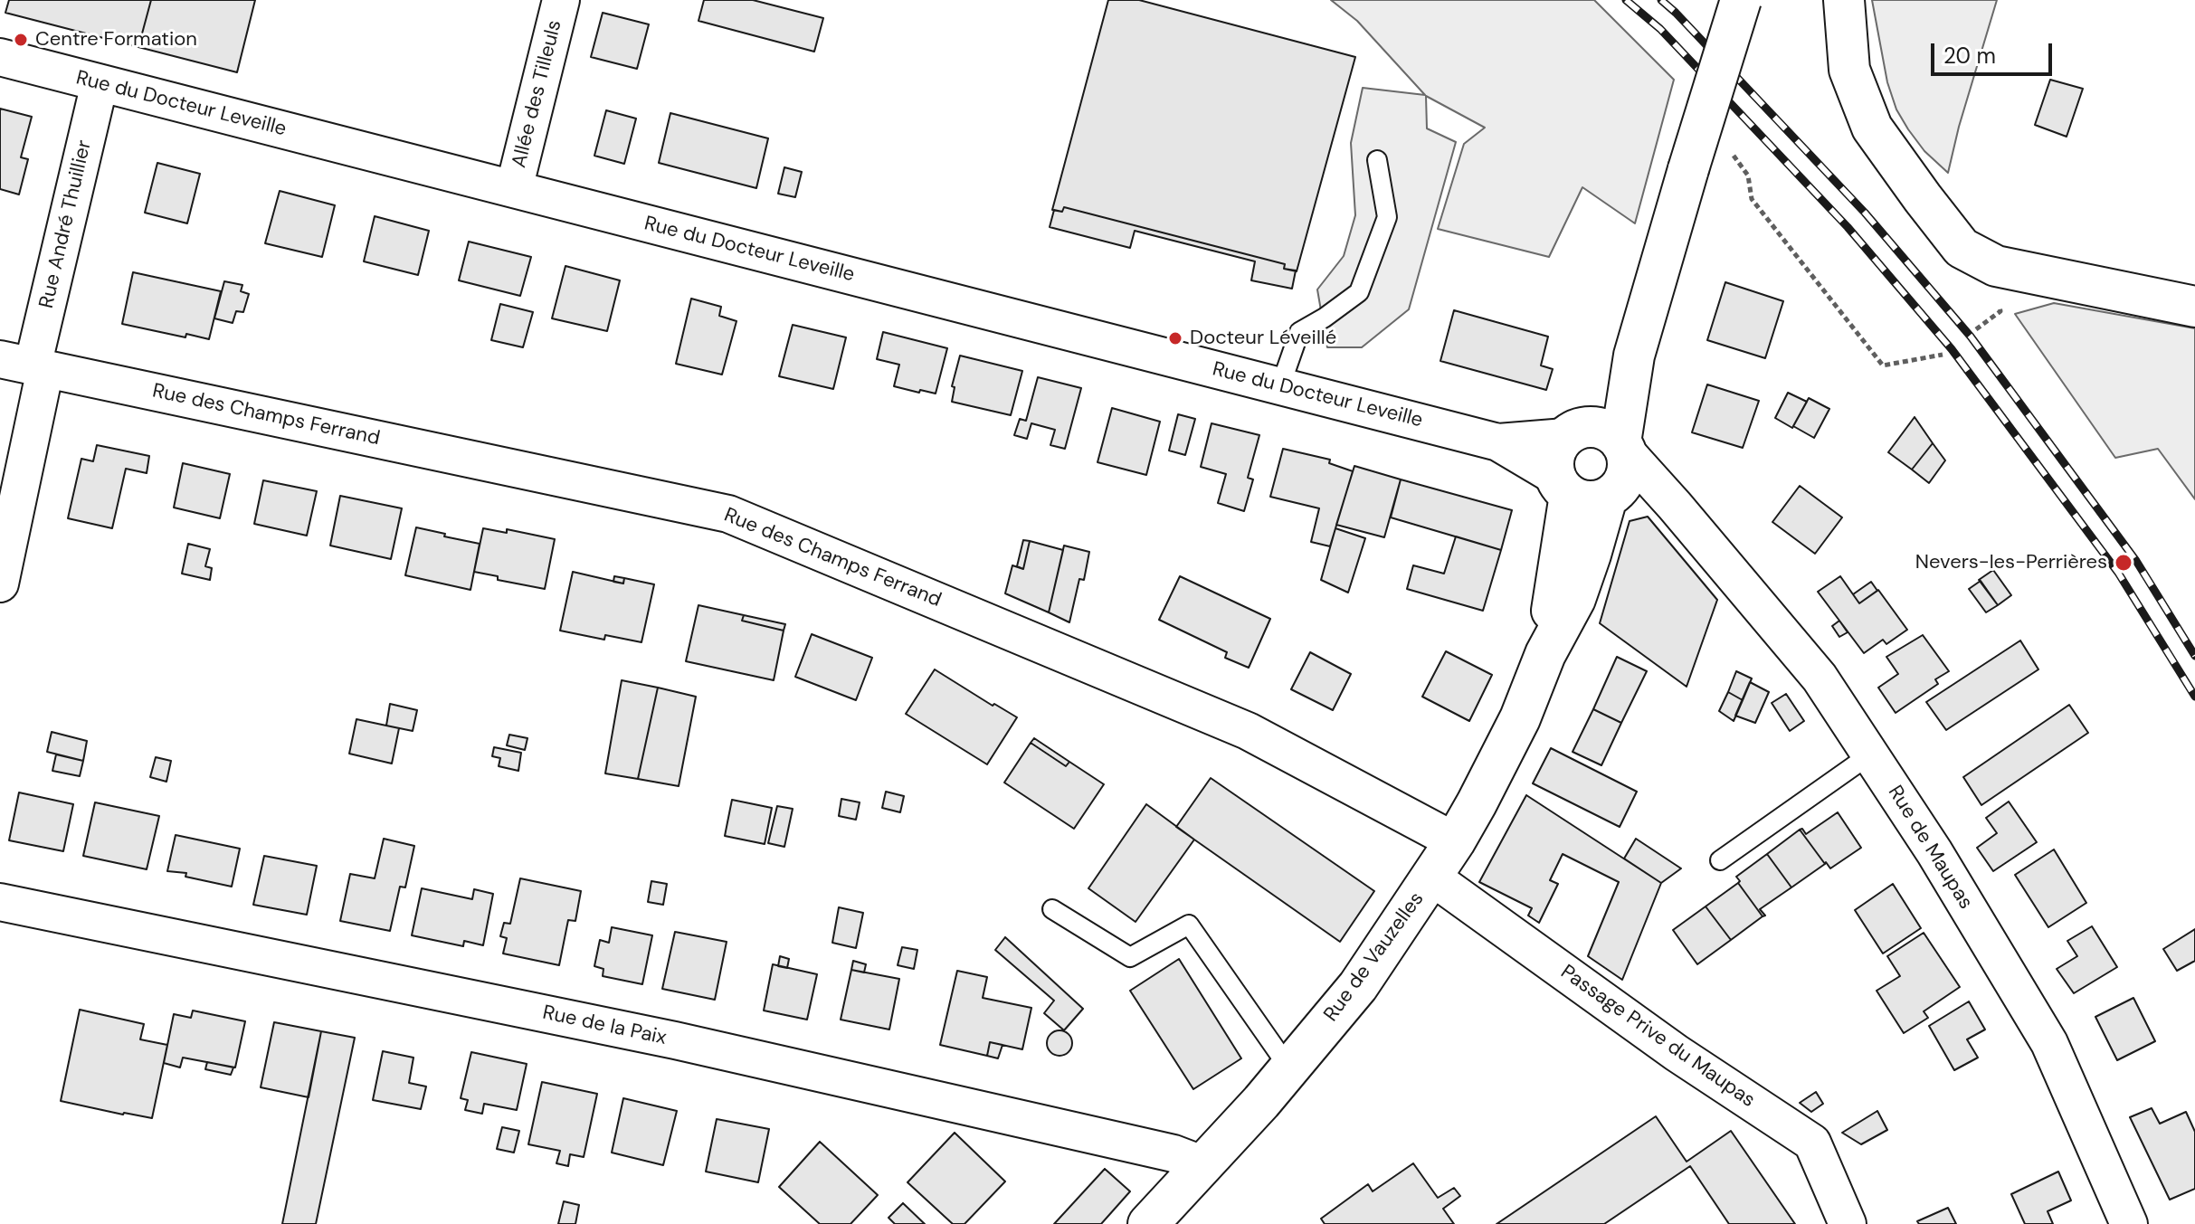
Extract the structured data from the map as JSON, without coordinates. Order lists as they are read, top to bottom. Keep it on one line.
{"streets":{"main road":["Rue de Vauzelles"],"street":["Allée des Tilleuls","Rue du Docteur Leveille","Rue André Thuillier","Rue des Champs Ferrand","Rue de Maupas","Rue de la Paix","Passage Prive du Maupas"]},"crossings":[["Allée des Tilleuls","Rue du Docteur Leveille"],["Rue du Docteur Leveille","Rue André Thuillier"],["Rue du Docteur Leveille","Rue de Maupas"],["Rue du Docteur Leveille","Rue de Vauzelles"],["Rue André Thuillier","Rue des Champs Ferrand"],["Rue des Champs Ferrand","Rue de Vauzelles"],["Rue de Vauzelles","Rue de la Paix"],["Rue de Vauzelles","Passage Prive du Maupas"]],"places":["Centre Formation","Docteur Léveillé","Nevers-les-Perrières"],"scale_bar":"20 m"}
